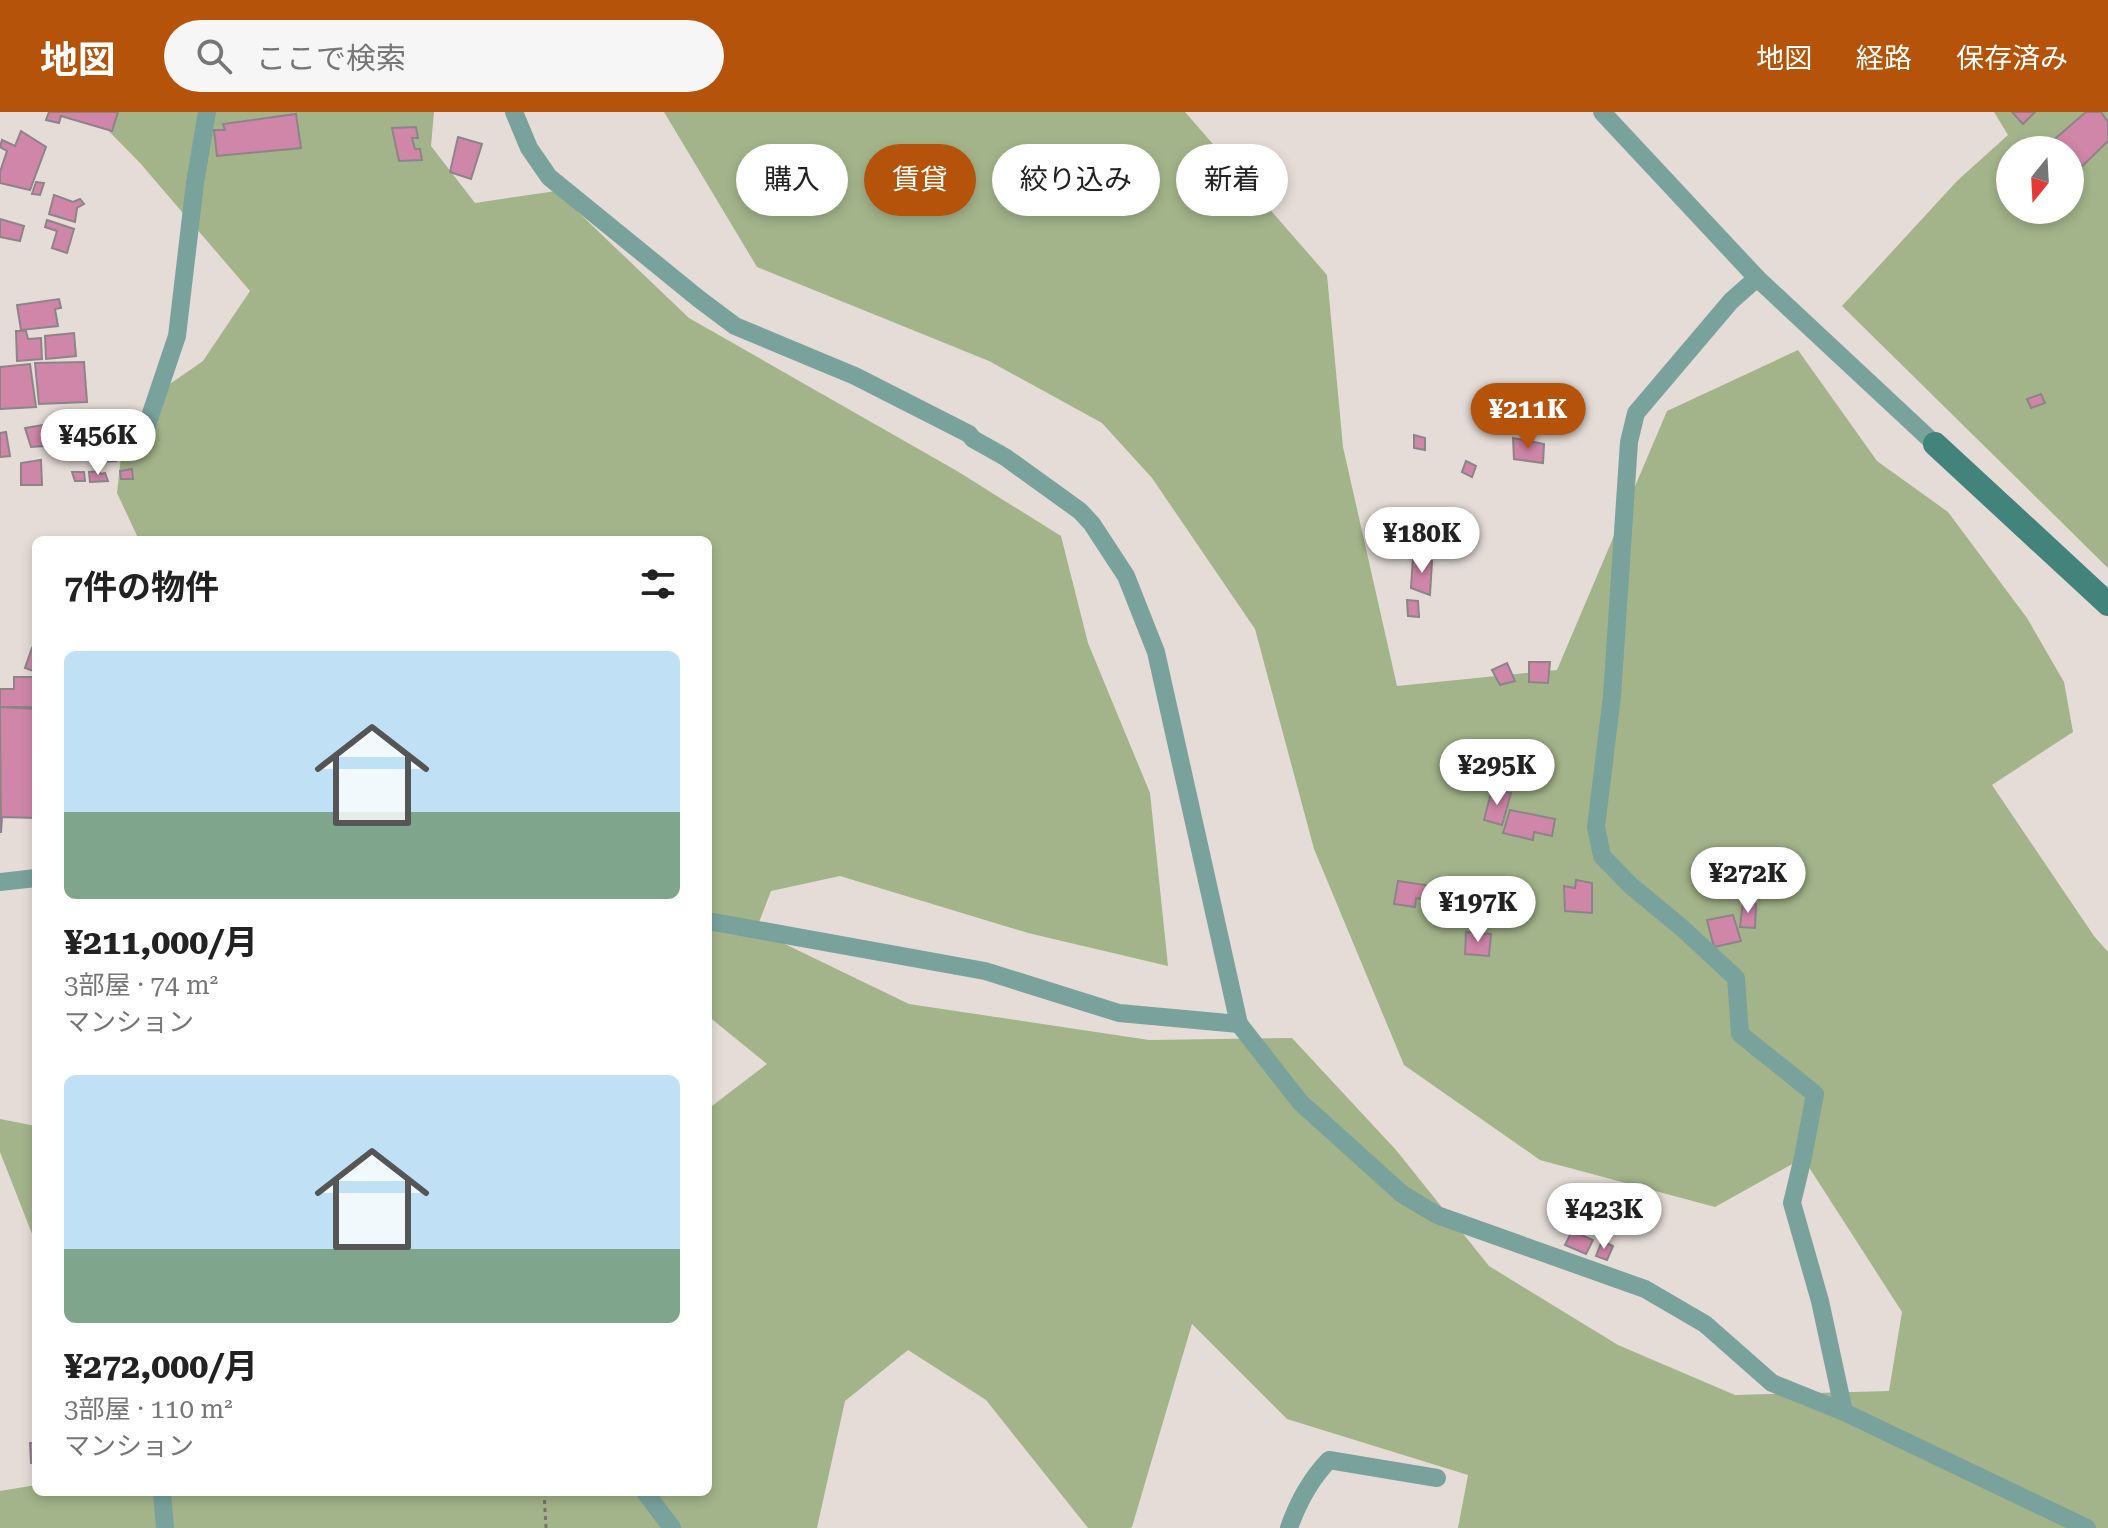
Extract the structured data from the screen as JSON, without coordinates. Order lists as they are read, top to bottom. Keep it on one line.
{"north":"bottom","page":{"header":"地図","search":"ここで検索","nav":["地図","経路","保存済み"],"chip":["購入","賃貸","絞り込み","新着"],"price":["¥211K","¥456K","¥180K","¥295K","¥272K","¥197K","¥423K"],"heading":"7件の物件","list":[{"name":"¥211,000/月","note":"3部屋 · 74 m² · マンション"},{"name":"¥272,000/月","note":"3部屋 · 110 m² · マンション"}]}}
